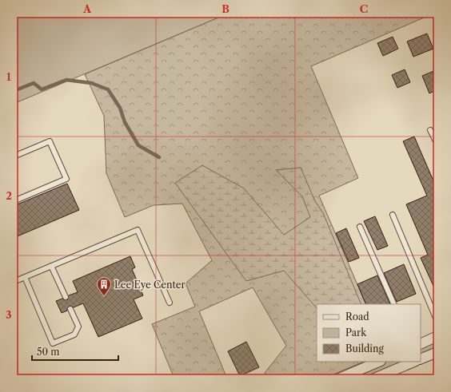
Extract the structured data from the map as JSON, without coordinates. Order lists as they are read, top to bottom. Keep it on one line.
{"places":{"building":["Lee Eye Center"]},"legend":["Road","Park","Building"],"scale_bar":"50 m","grid":{"columns":["A","B","C"],"rows":["1","2","3"]}}
